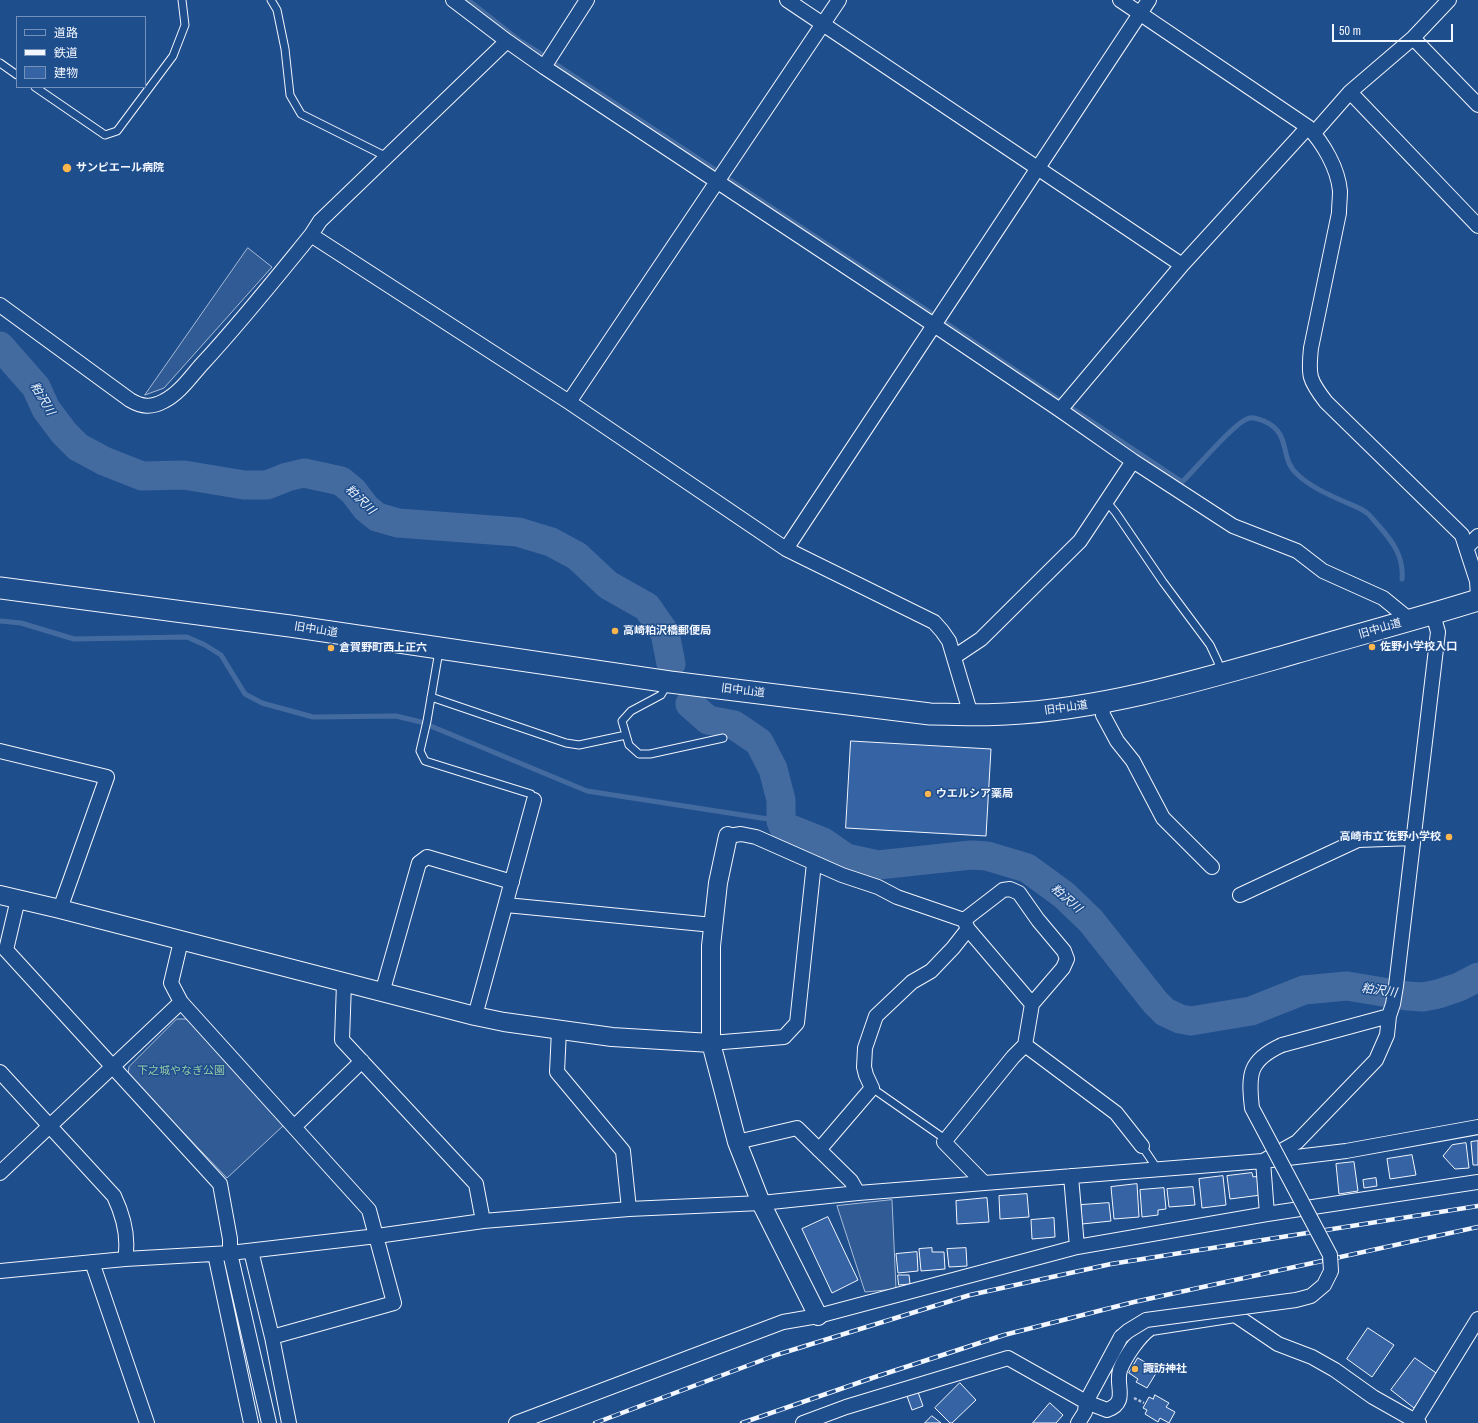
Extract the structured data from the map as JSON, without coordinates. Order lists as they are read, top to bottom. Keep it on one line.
{"streets":{"main road":["旧中山道"]},"water":["粕沢川"],"parks":["下之城やなぎ公園"],"places":["サンピエール病院","高崎粕沢橋郵便局","佐野小学校入口","倉賀野町西上正六","ウエルシア薬局","高崎市立 佐野小学校","諏訪神社"],"legend":["道路","鉄道","建物"],"scale_bar":"50 m"}
